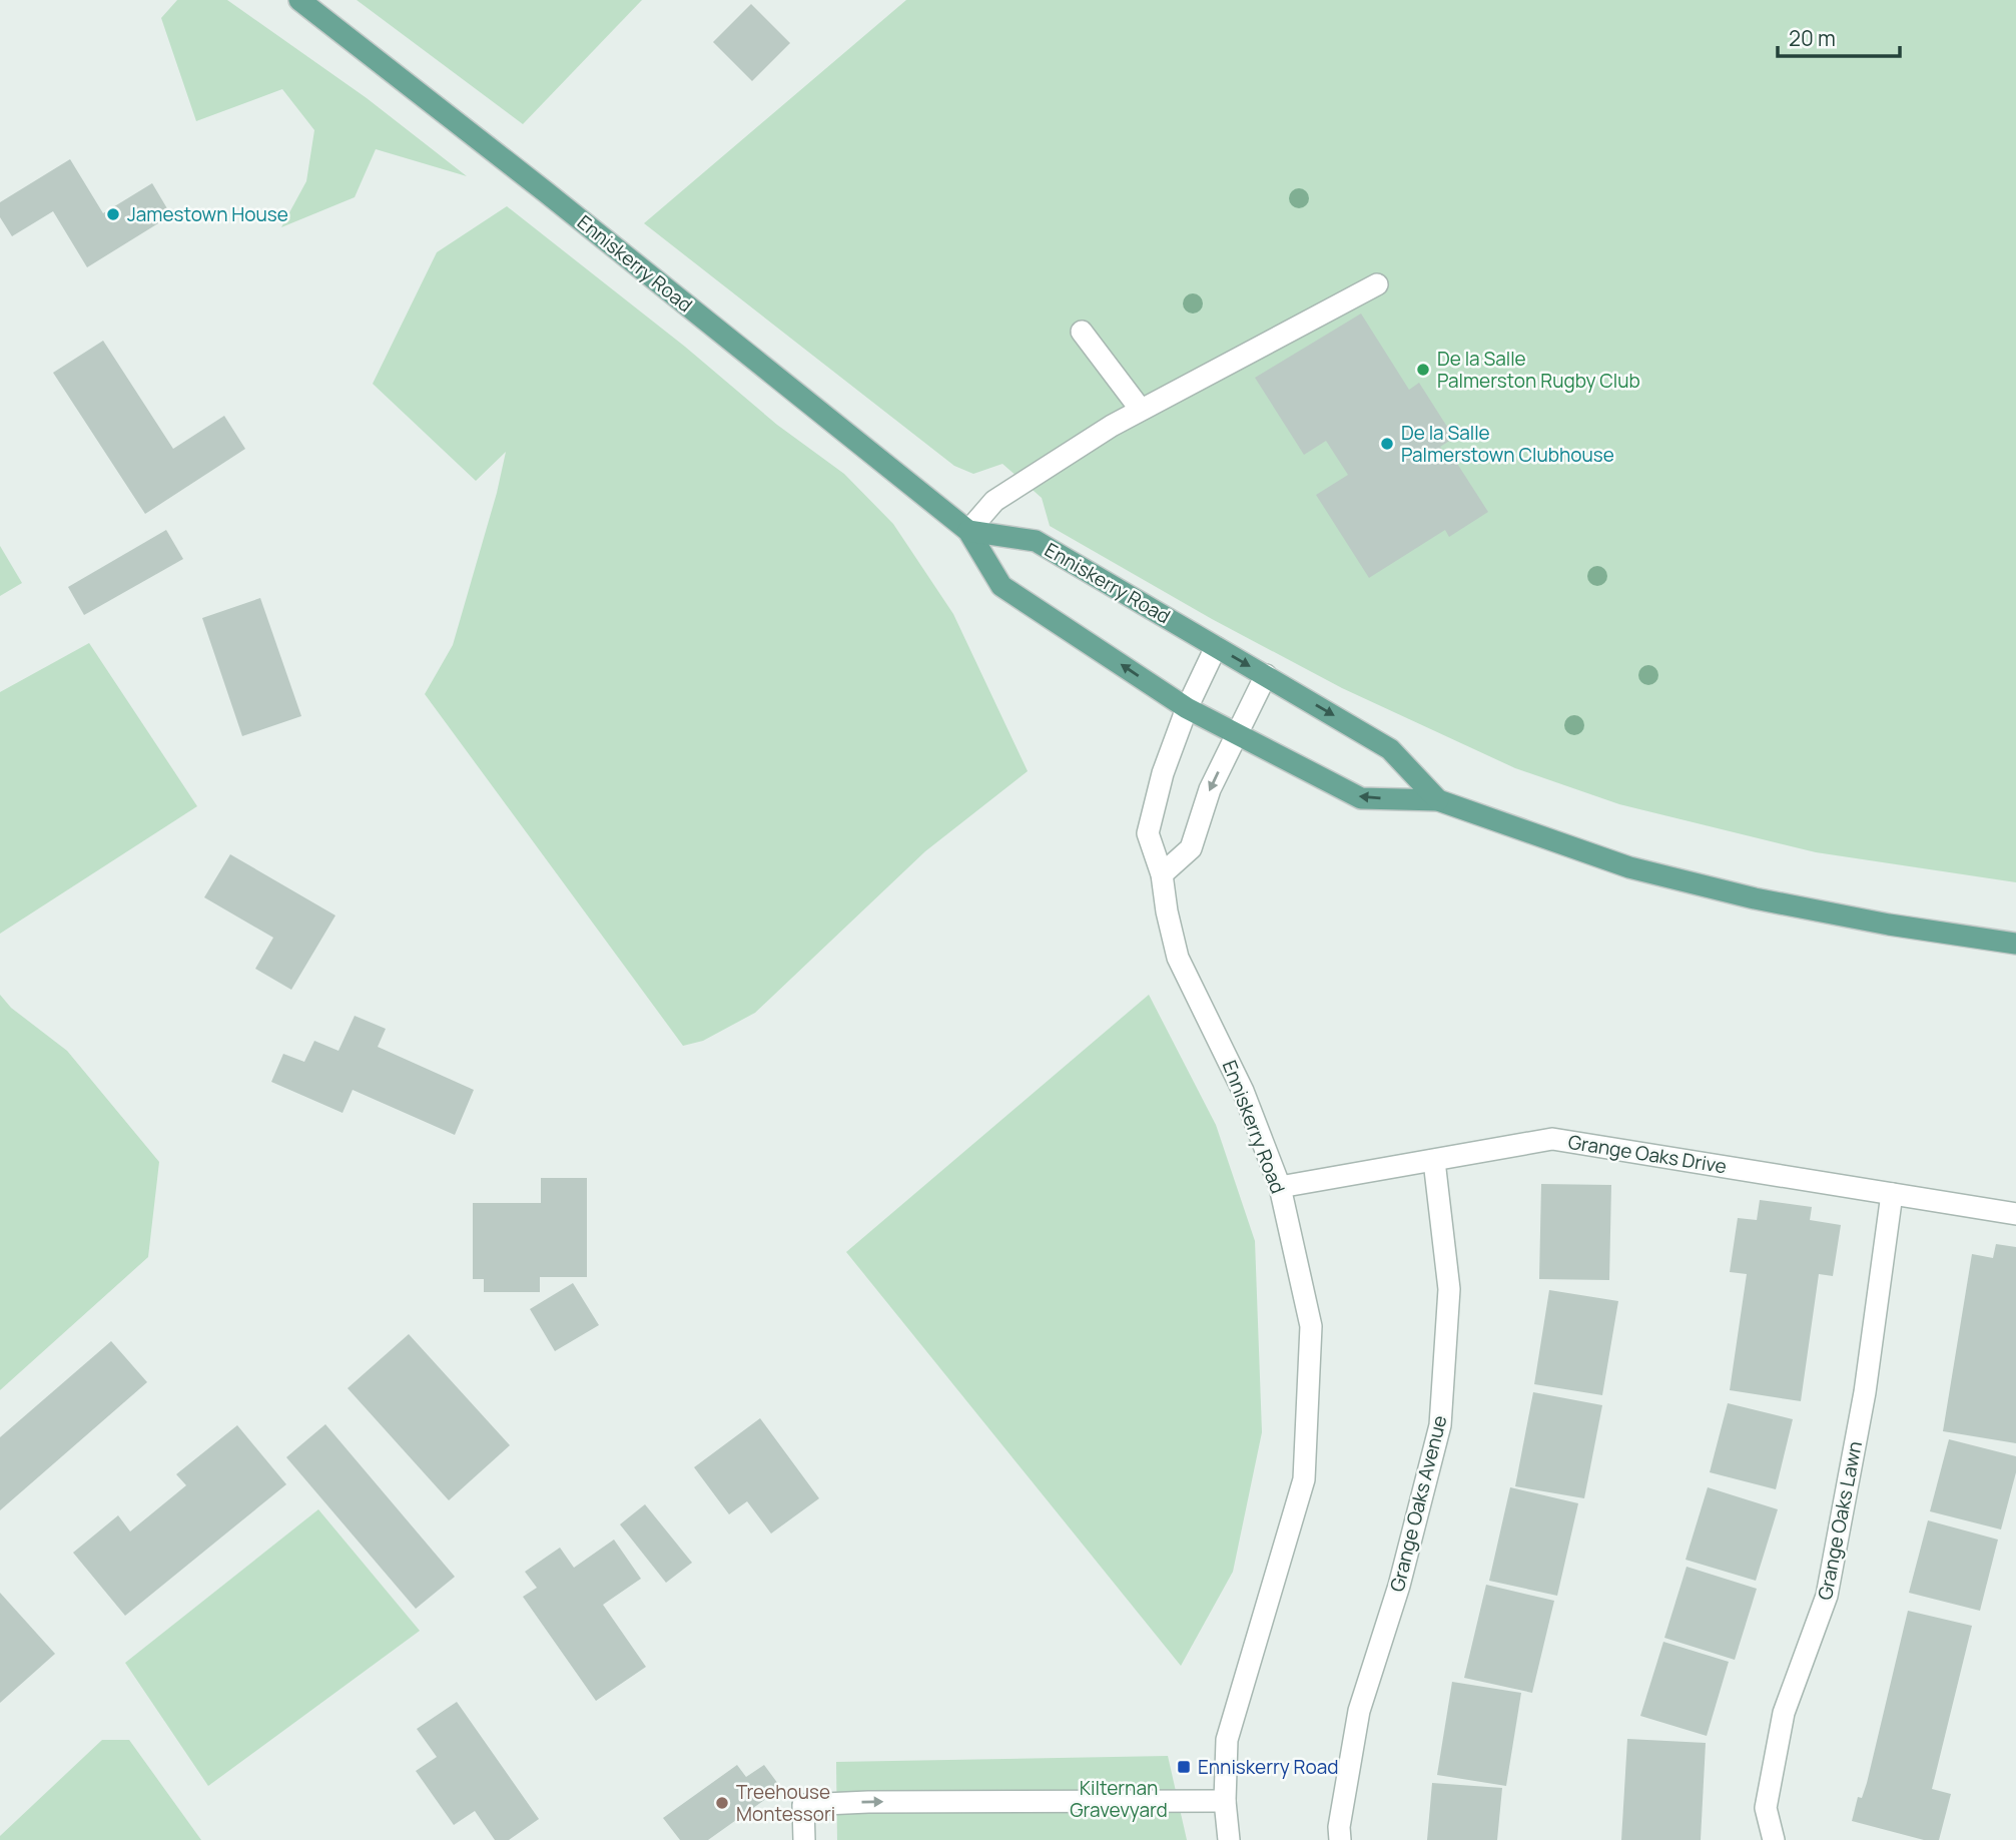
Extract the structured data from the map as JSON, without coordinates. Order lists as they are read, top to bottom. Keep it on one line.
{"streets":{"main road":["Enniskerry Road"],"street":["Grange Oaks Drive","Grange Oaks Avenue","Grange Oaks Lawn"]},"crossings":[["Enniskerry Road","Grange Oaks Drive"],["Grange Oaks Drive","Grange Oaks Avenue"],["Grange Oaks Drive","Grange Oaks Lawn"]],"parks":["Kilternan Gravevyard"],"places":{"other":["Jamestown House","De la Salle Palmerston Rugby Club","De la Salle Palmerstown Clubhouse","Treehouse Montessori"],"transit":["Enniskerry Road"]},"scale_bar":"20 m"}
